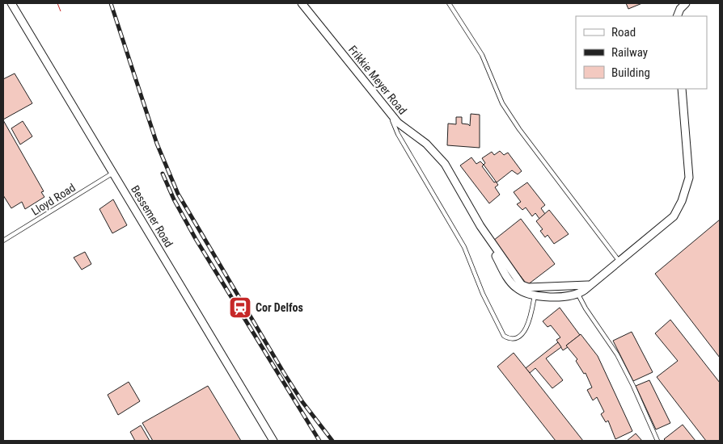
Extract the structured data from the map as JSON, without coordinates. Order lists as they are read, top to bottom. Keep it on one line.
{"streets":{"street":["Frikkie Meyer Road","Bessemer Road"],"lane":["Lloyd Road"]},"crossings":[["Lloyd Road","Bessemer Road"]],"places":{"station":["Cor Delfos"]},"legend":["Road","Railway","Building"]}
